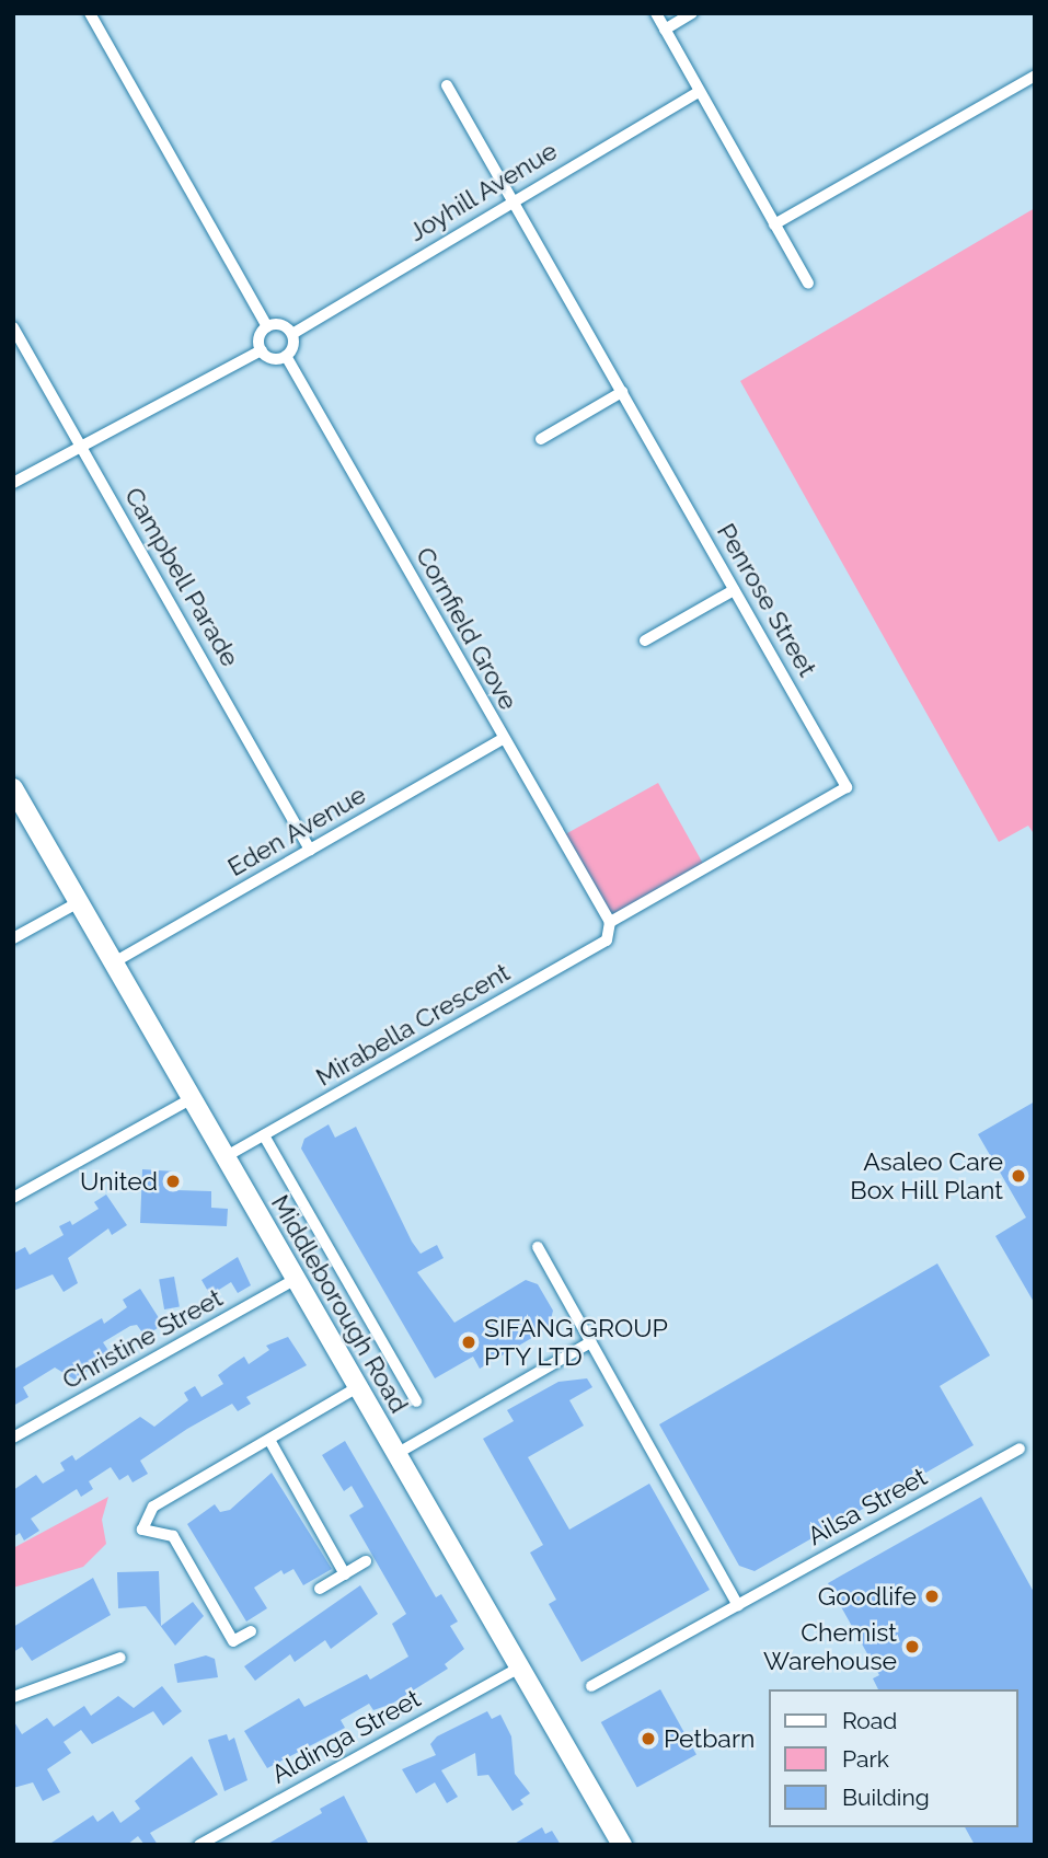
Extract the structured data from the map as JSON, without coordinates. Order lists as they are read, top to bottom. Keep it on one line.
{"streets":{"main road":["Middleborough Road"],"street":["Joyhill Avenue","Campbell Parade","Penrose Street","Cornfield Grove","Eden Avenue","Mirabella Crescent","Christine Street","Ailsa Street","Aldinga Street"]},"crossings":[["Joyhill Avenue","Penrose Street"],["Joyhill Avenue","Cornfield Grove"],["Campbell Parade","Eden Avenue"],["Penrose Street","Cornfield Grove"],["Penrose Street","Mirabella Crescent"],["Cornfield Grove","Eden Avenue"],["Cornfield Grove","Mirabella Crescent"],["Eden Avenue","Middleborough Road"],["Mirabella Crescent","Middleborough Road"],["Middleborough Road","Christine Street"],["Middleborough Road","Aldinga Street"]],"places":["Asaleo Care Box Hill Plant","United","SIFANG GROUP PTY LTD","Goodlife","Chemist Warehouse","Petbarn"],"legend":["Road","Park","Building"]}
